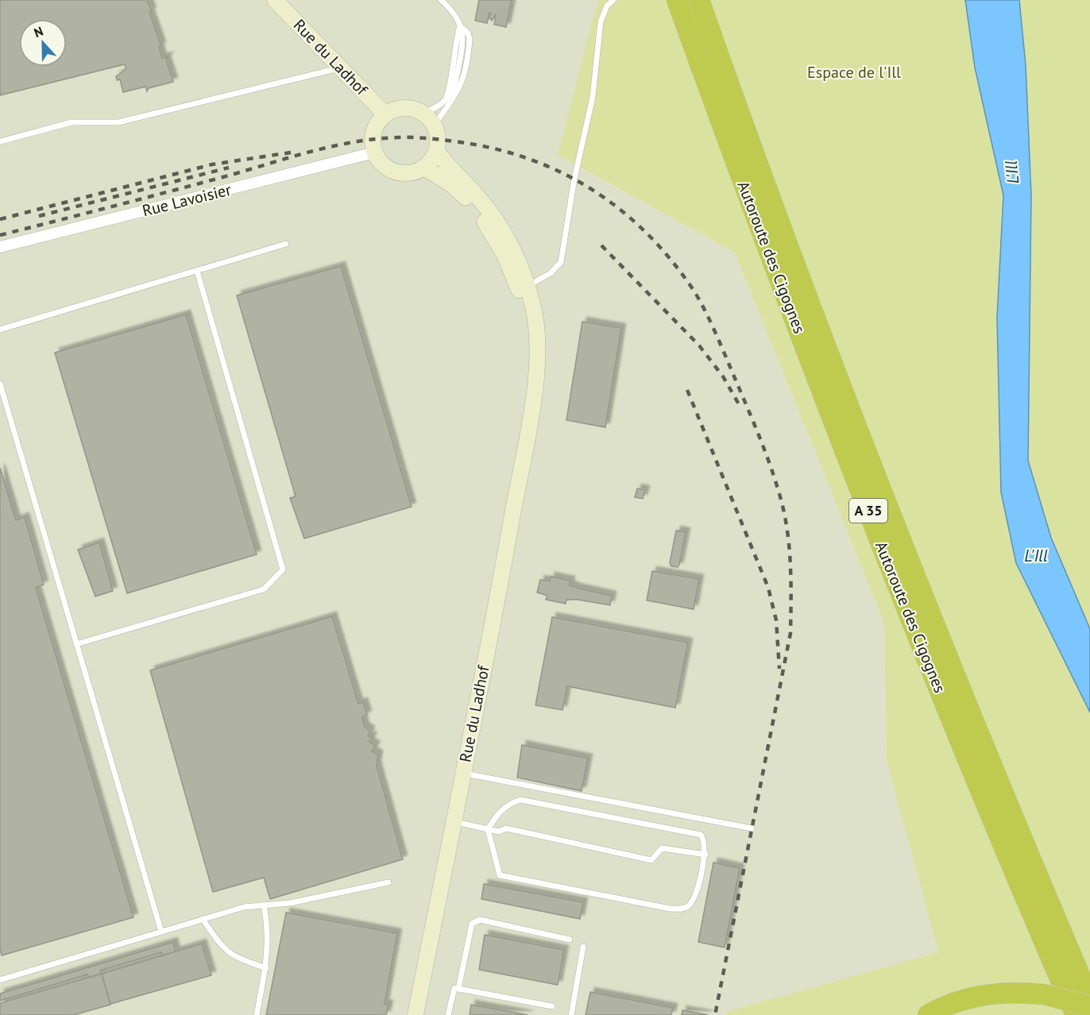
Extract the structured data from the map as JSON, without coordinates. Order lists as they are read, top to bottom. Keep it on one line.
{"streets":{"highway":["Autoroute des Cigognes","A 35"],"main road":["Rue du Ladhof"],"street":["Rue Lavoisier"]},"crossings":[["Rue du Ladhof","Rue Lavoisier"]],"water":["L'Ill"],"parks":["Espace de l'Ill"],"north":"top"}
